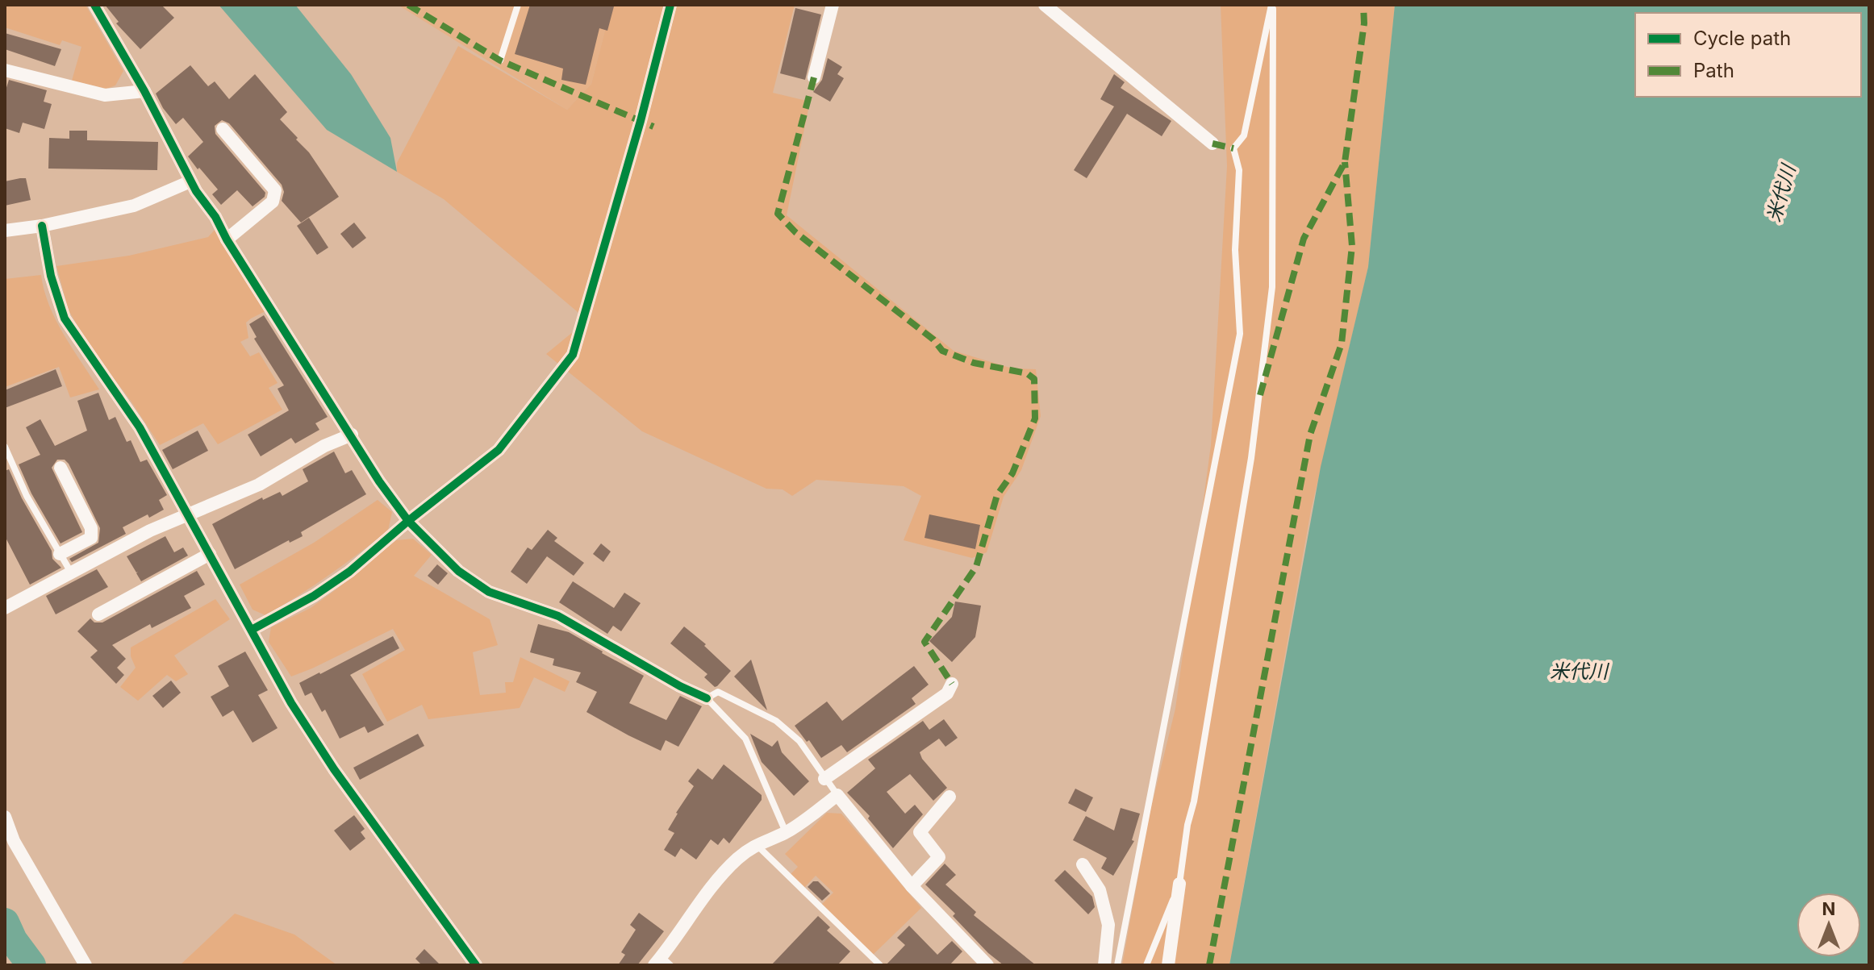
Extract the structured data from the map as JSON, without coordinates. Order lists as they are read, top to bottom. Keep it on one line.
{"water":["米代川"],"legend":["Cycle path","Path"],"north":"top"}
